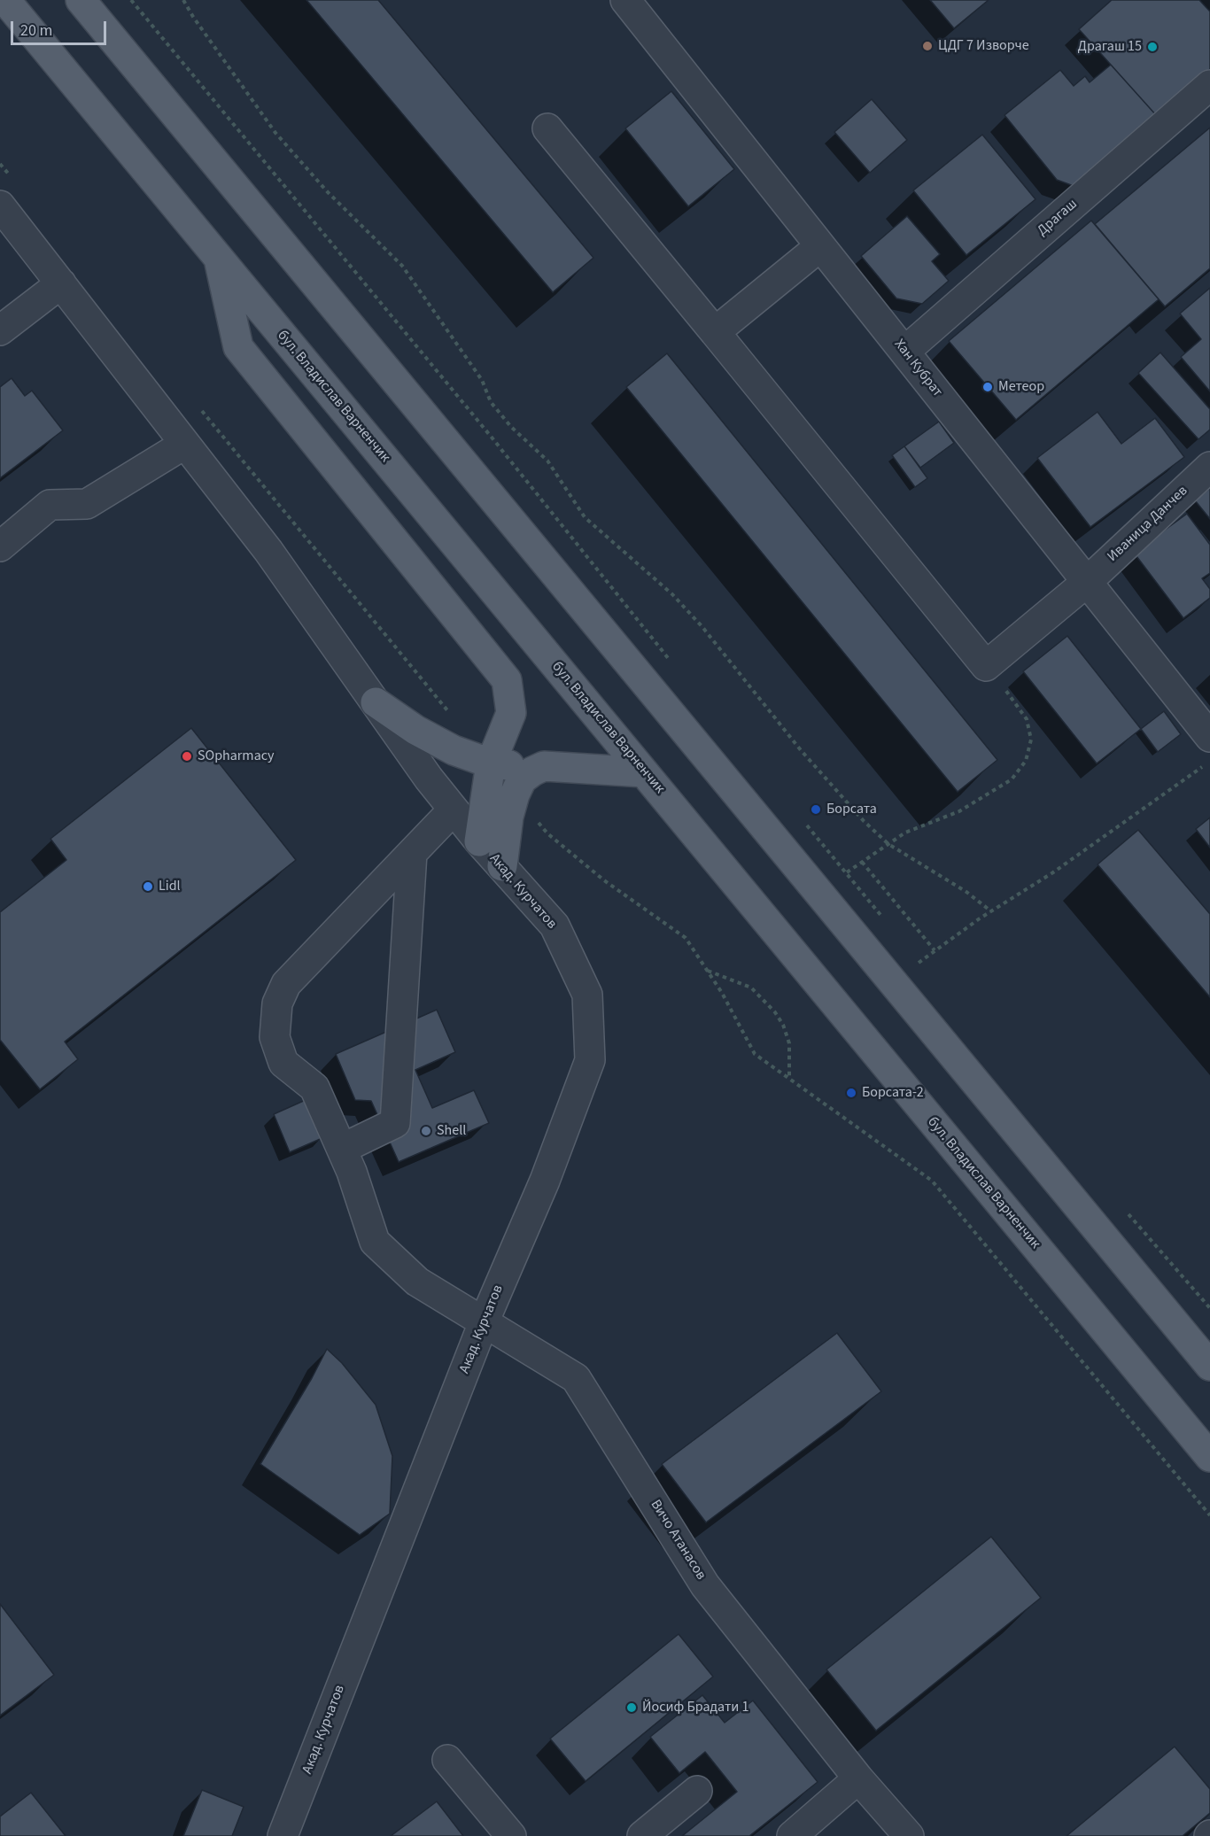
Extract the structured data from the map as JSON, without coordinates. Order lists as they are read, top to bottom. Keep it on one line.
{"streets":{"main road":["бул. Владислав Варненчик"],"street":["Драгаш","Хан Кубрат","Иваница Данчев","Акад. Курчатов","Вичо Атанасов"]},"crossings":[["Драгаш","Хан Кубрат"],["Хан Кубрат","Иваница Данчев"],["Акад. Курчатов","Вичо Атанасов"]],"places":["ЦДГ 7 Изворче","Драгаш 15","Метеор","SOpharmacy","Борсата","Lidl","Борсата-2","Shell","Йосиф Брадати 1"],"scale_bar":"20 m"}
